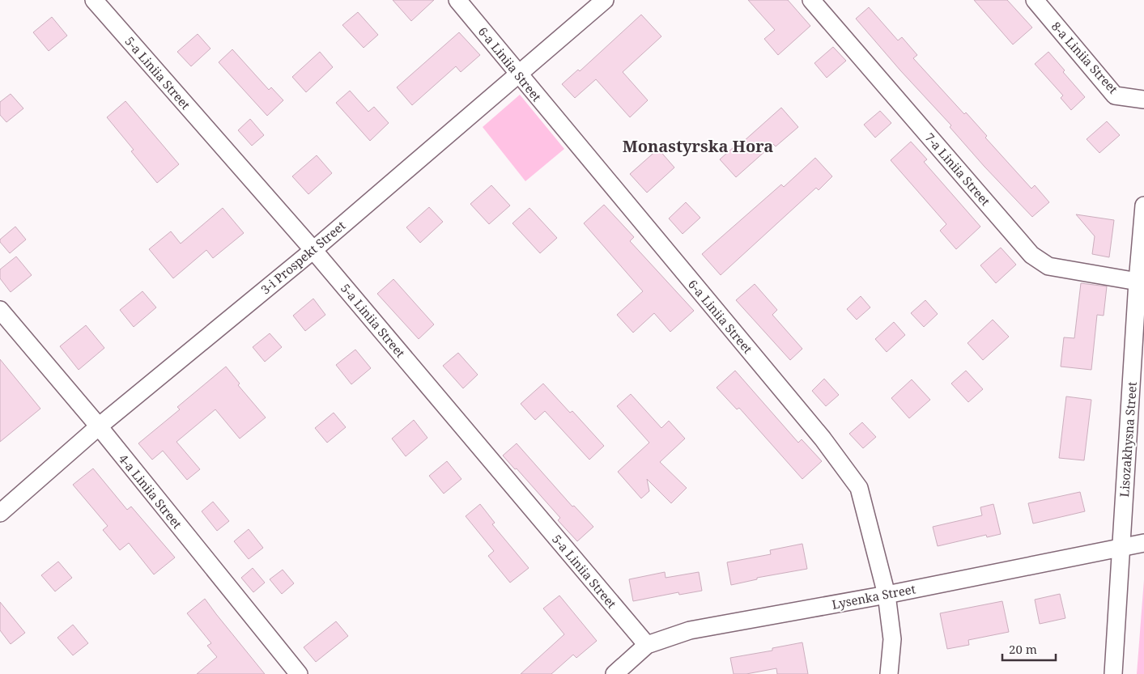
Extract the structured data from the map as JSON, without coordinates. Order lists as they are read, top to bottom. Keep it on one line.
{"streets":{"street":["8-a Liniia Street","6-a Liniia Street","5-a Liniia Street","7-a Liniia Street","3-i Prospekt Street","Lisozakhysna Street","4-a Liniia Street","Lysenka Street"]},"crossings":[["6-a Liniia Street","3-i Prospekt Street"],["6-a Liniia Street","Lysenka Street"],["5-a Liniia Street","3-i Prospekt Street"],["5-a Liniia Street","Lysenka Street"],["7-a Liniia Street","Lisozakhysna Street"],["3-i Prospekt Street","4-a Liniia Street"],["Lisozakhysna Street","Lysenka Street"]],"districts":["Monastyrska Hora"],"scale_bar":"20 m"}
